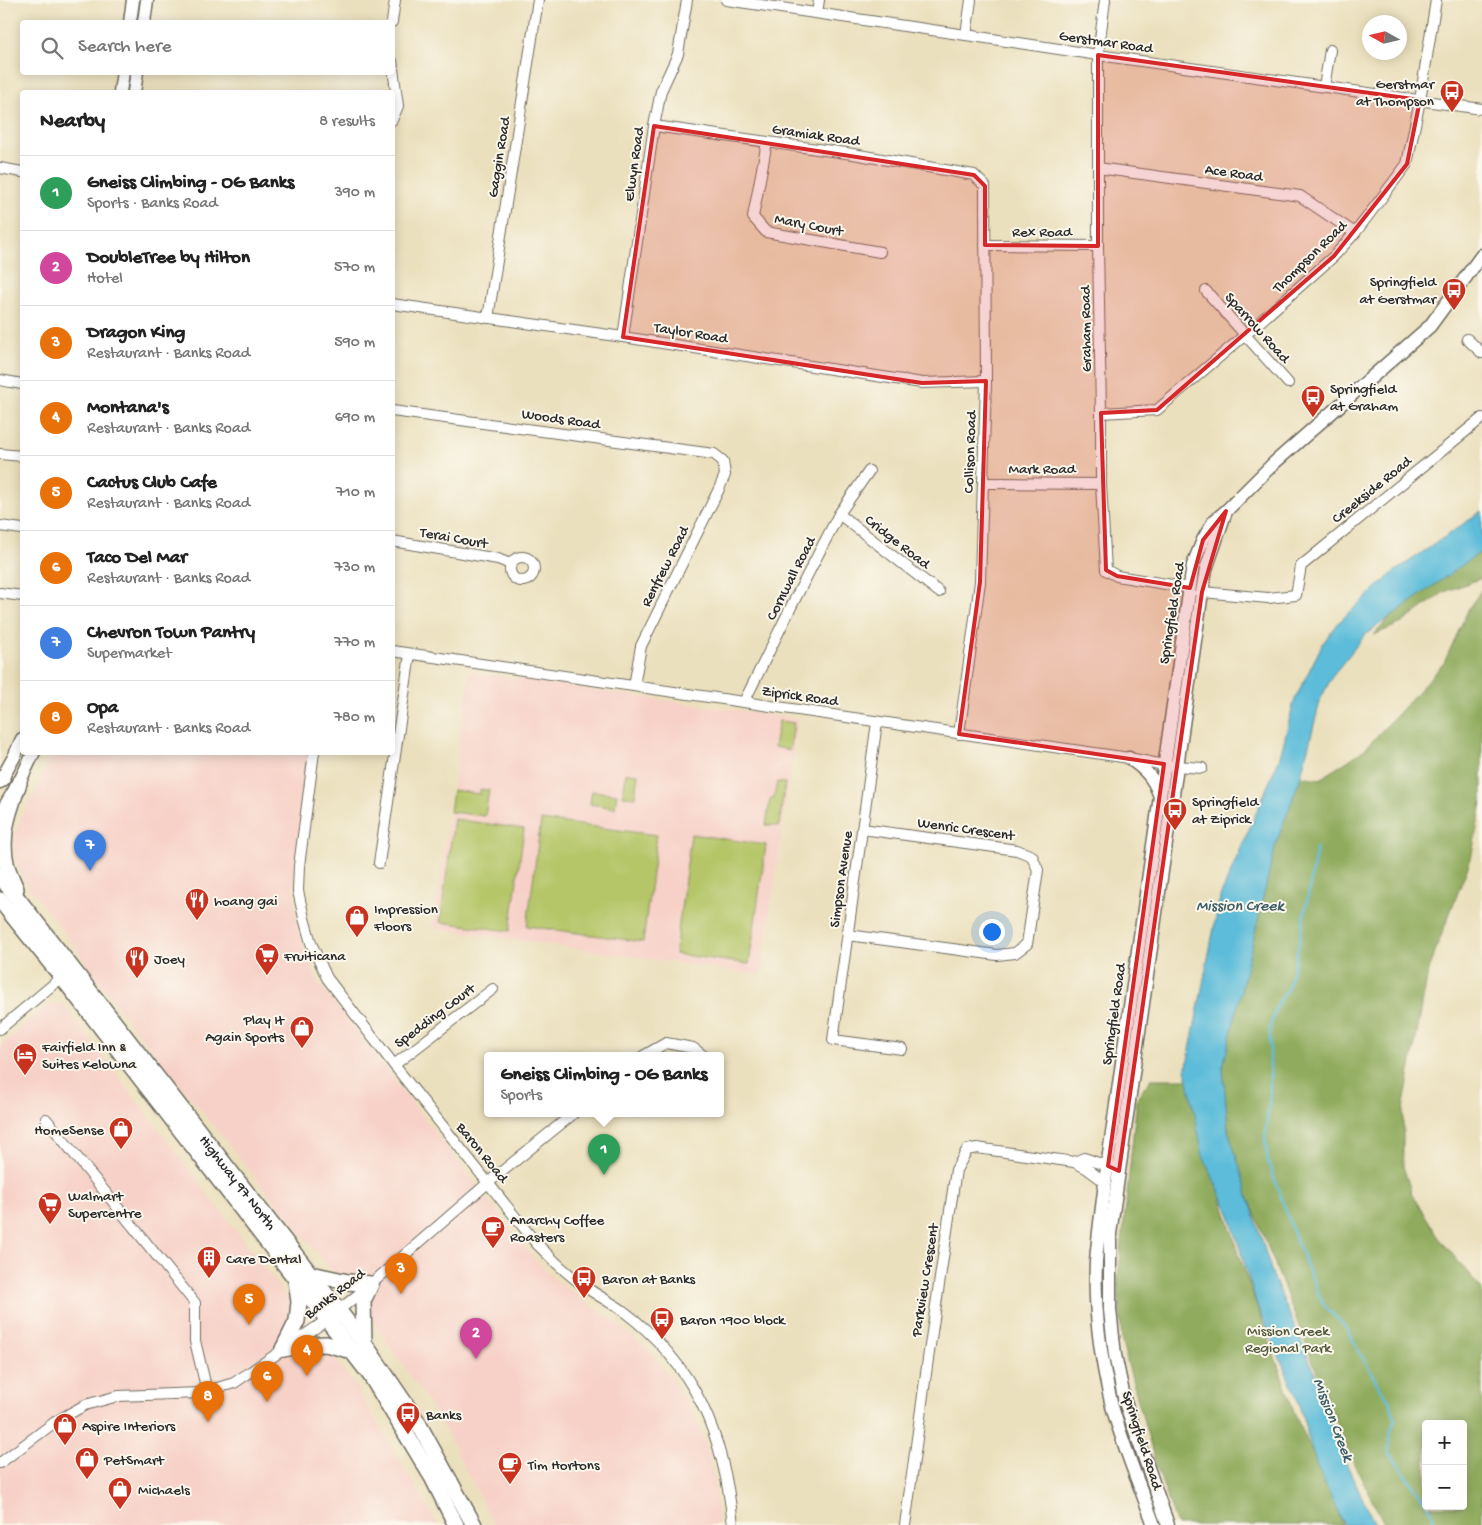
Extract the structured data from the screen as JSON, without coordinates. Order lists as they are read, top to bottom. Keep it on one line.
{"streets":{"highway":["Highway 97 North"],"main road":["Springfield Road"],"street":["Gerstmar Road","Gramiak Road","Gaggin Road","Elwyn Road","Ace Road","Mary Court","Rex Road","Thompson Road","Sparrow Road","Graham Road","Taylor Road","Woods Road","Collison Road","Mark Road","Creekside Road","Terai Court","Cridge Road","Renfrew Road","Cornwall Road","Ziprick Road","Wenric Crescent","Simpson Avenue","Spedding Court","Baron Road","Parkview Crescent","Banks Road"]},"crossings":[["Gerstmar Road","Thompson Road"],["Gerstmar Road","Graham Road"],["Gramiak Road","Elwyn Road"],["Gramiak Road","Mary Court"],["Gramiak Road","Collison Road"],["Gaggin Road","Taylor Road"],["Elwyn Road","Taylor Road"],["Ace Road","Thompson Road"],["Ace Road","Graham Road"],["Rex Road","Graham Road"],["Rex Road","Collison Road"],["Thompson Road","Sparrow Road"],["Thompson Road","Graham Road"],["Graham Road","Mark Road"],["Graham Road","Creekside Road"],["Graham Road","Springfield Road"],["Taylor Road","Collison Road"],["Woods Road","Renfrew Road"],["Collison Road","Mark Road"],["Collison Road","Ziprick Road"],["Cridge Road","Cornwall Road"],["Renfrew Road","Ziprick Road"],["Cornwall Road","Ziprick Road"],["Springfield Road","Ziprick Road"],["Springfield Road","Parkview Crescent"],["Ziprick Road","Simpson Avenue"],["Wenric Crescent","Simpson Avenue"],["Spedding Court","Baron Road"],["Baron Road","Banks Road"],["Highway 97 North","Banks Road"]],"water":["Mission Creek"],"parks":["Mission Creek Regional Park"],"places":{"bus stop":["Gerstmar at Thompson","Springfield at Gerstmar","Springfield at Graham","Springfield at Ziprick","Baron at Banks","Baron 1900 block","Banks"],"restaurant":["hoang gai","Joey"],"shop":["Impression Floors","Play It Again Sports","HomeSense","Aspire Interiors","PetSmart","Michaels"],"supermarket":["Fruiticana","Walmart Supercentre"],"hotel":["Fairfield Inn & Suites Kelowna"],"cafe":["Anarchy Coffee Roasters","Tim Hortons"],"building":["Care Dental"]},"north":"left","page":{"search":"Search here","heading":["Nearby","8 results"],"list":[{"mark":"1","name":"Gneiss Climbing - OG Banks","note":"Sports · Banks Road","value":"390 m"},{"mark":"2","name":"DoubleTree by Hilton","note":"Hotel","value":"570 m"},{"mark":"3","name":"Dragon King","note":"Restaurant · Banks Road","value":"590 m"},{"mark":"4","name":"Montana's","note":"Restaurant · Banks Road","value":"690 m"},{"mark":"5","name":"Cactus Club Cafe","note":"Restaurant · Banks Road","value":"710 m"},{"mark":"6","name":"Taco Del Mar","note":"Restaurant · Banks Road","value":"730 m"},{"mark":"7","name":"Chevron Town Pantry","note":"Supermarket","value":"770 m"},{"mark":"8","name":"Opa","note":"Restaurant · Banks Road","value":"780 m"}],"pins":["7","1","3","5","2","4","6","8"],"popup":["Gneiss Climbing - OG Banks","Sports"],"map_buttons":["+","−"]}}
